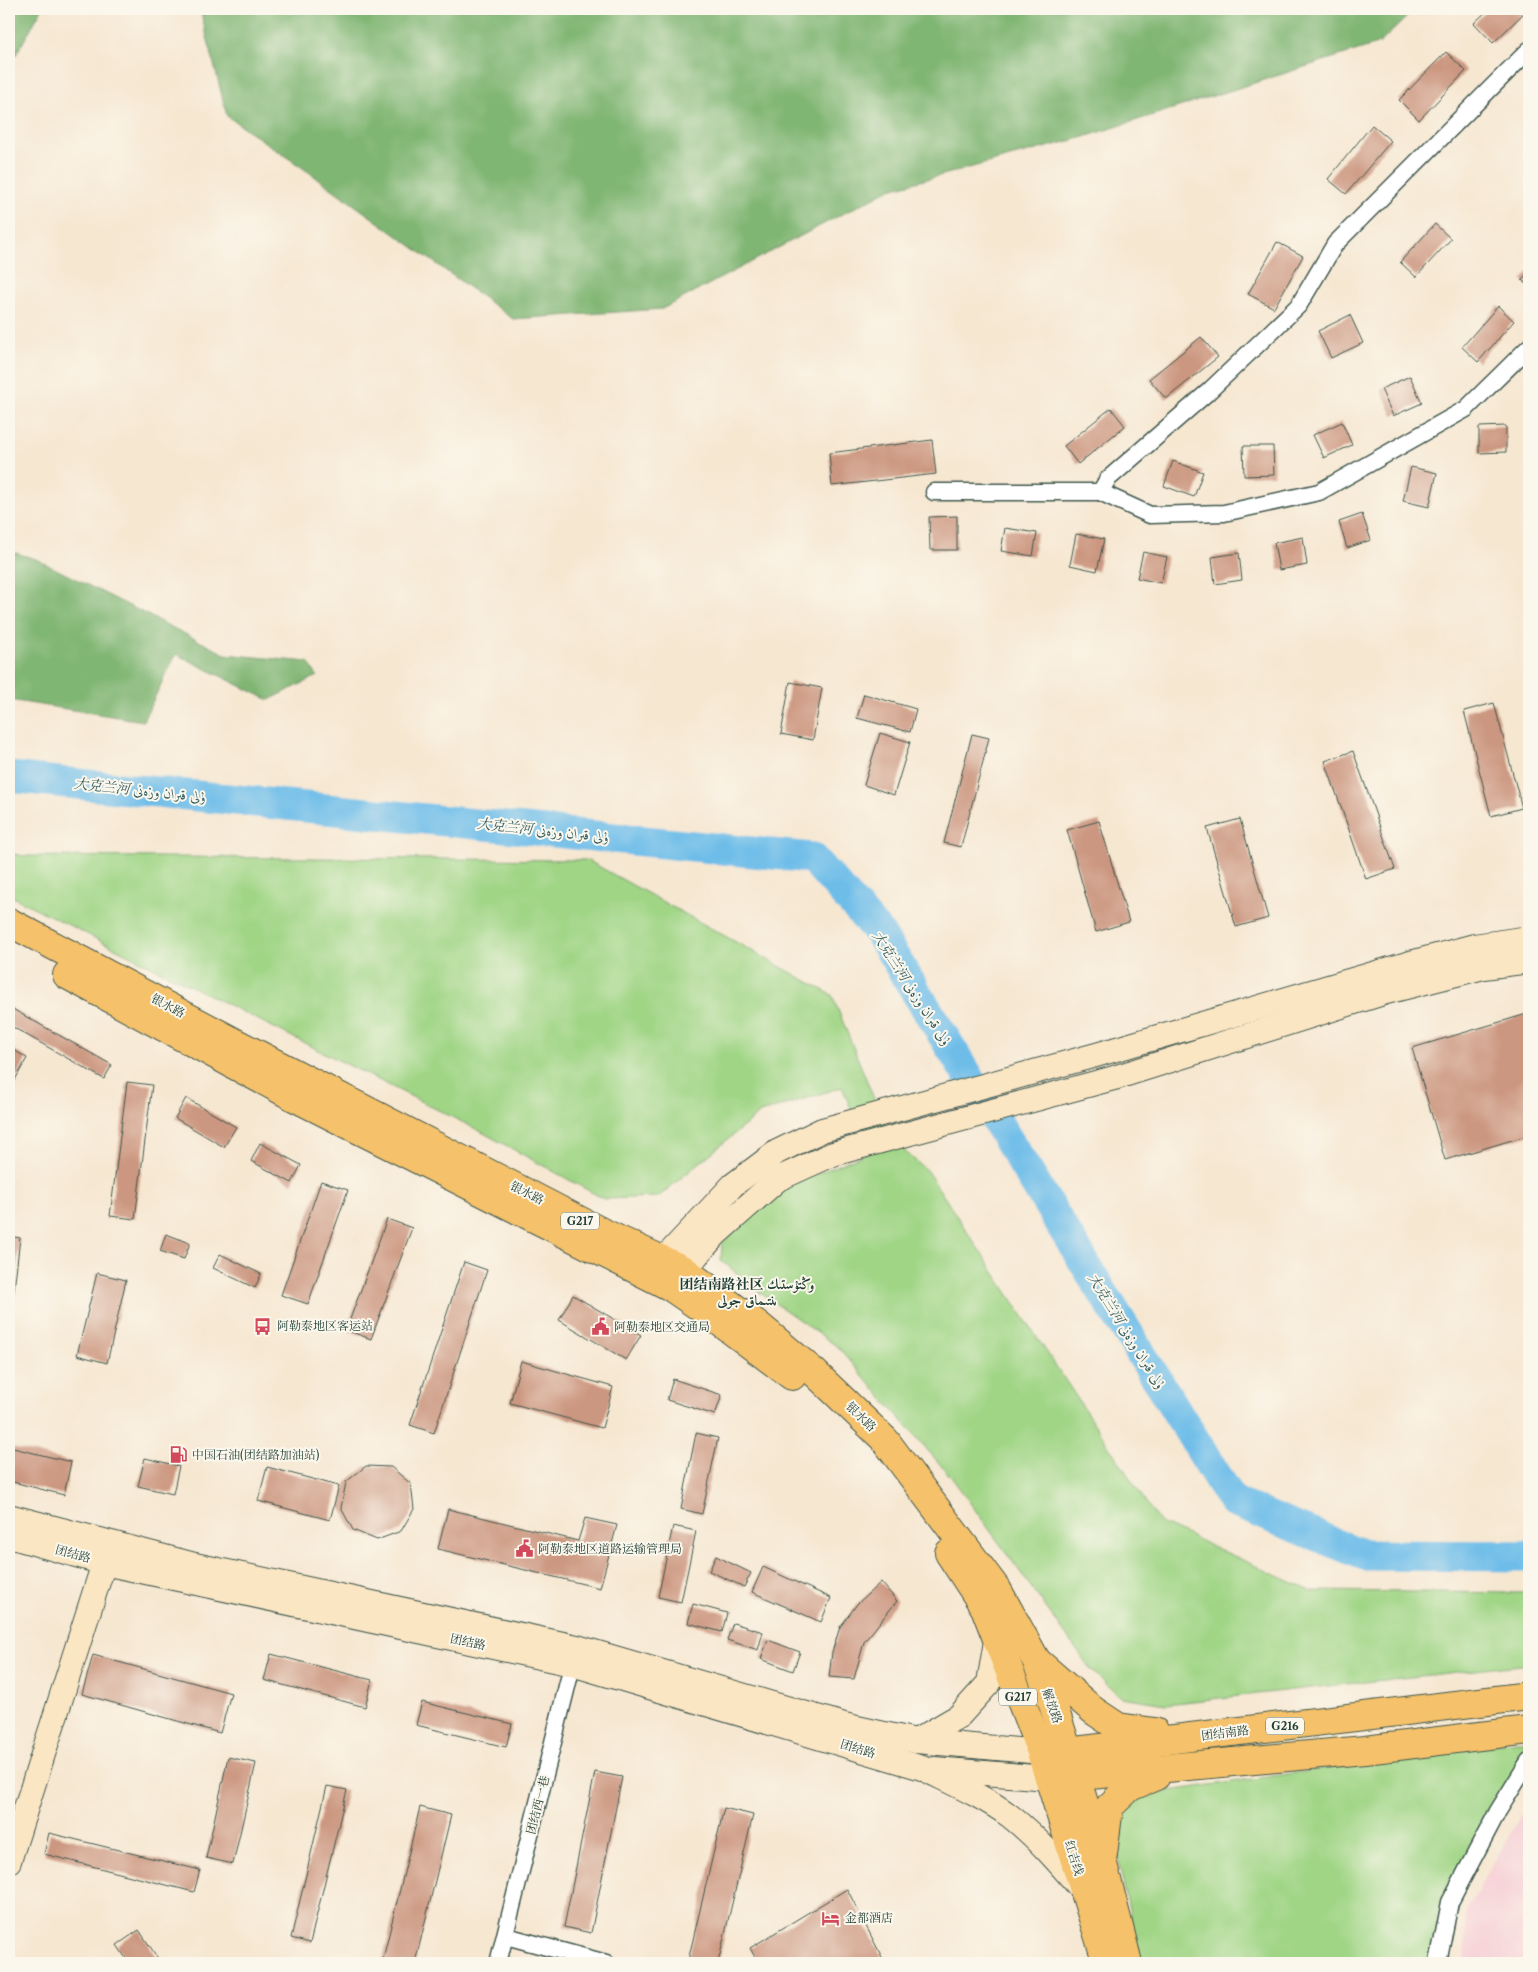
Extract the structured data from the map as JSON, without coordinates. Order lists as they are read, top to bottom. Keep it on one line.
{"streets":{"highway":["银水路","G217","解放路","G216","团结南路","红吉线"],"main road":["团结路"],"street":["团结西一巷"]},"crossings":[["银水路","G217"],["银水路","解放路"],["G217","团结路"],["G217","解放路"],["G217","团结南路"],["G217","红吉线"],["团结路","解放路"],["团结路","团结南路"],["团结路","团结西一巷"],["团结路","红吉线"],["解放路","团结南路"],["解放路","红吉线"],["团结南路","红吉线"]],"districts":["团结南路社区 وڭتۇستىك ىنتىماق جولى"],"water":["大克兰河 ۇلى قىران وزەنى"],"places":{"bus stop":["阿勒泰地区客运站"],"public building":["阿勒泰地区交通局","阿勒泰地区道路运输管理局"],"fuel station":["中国石油(团结路加油站)"],"hotel":["金都酒店"]}}
